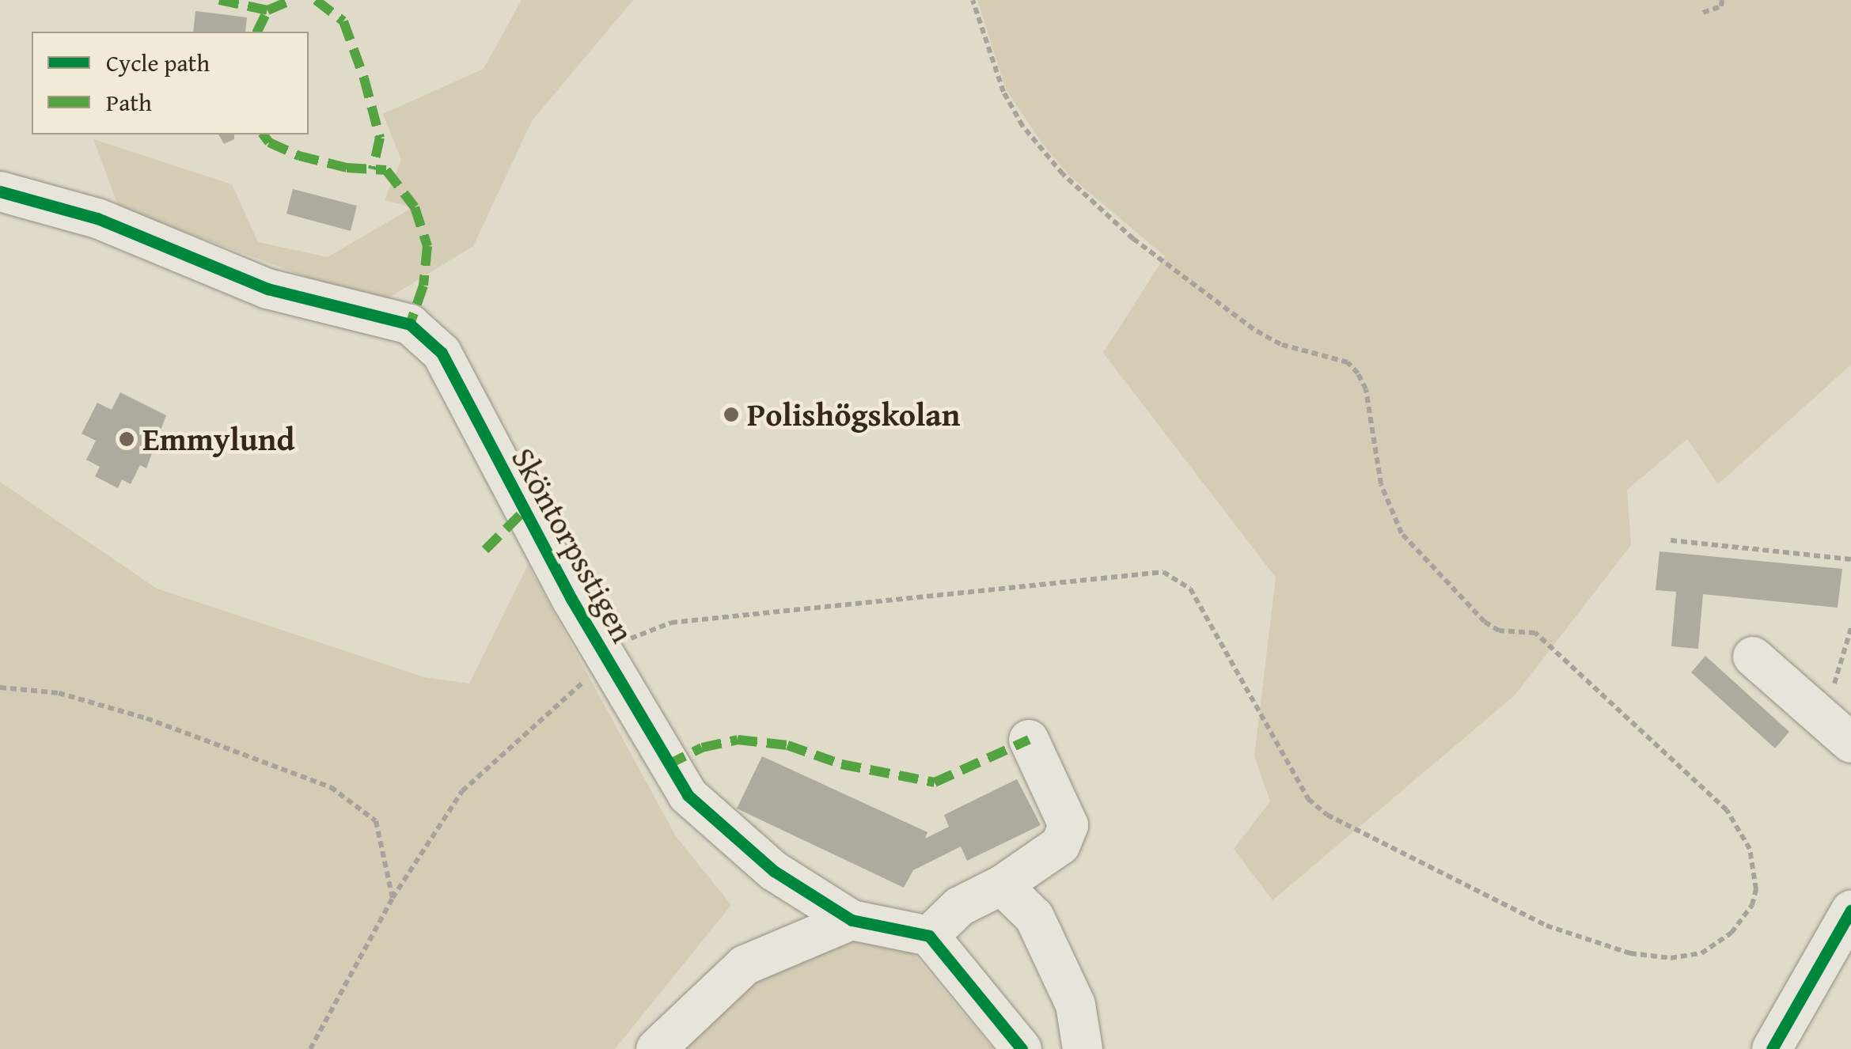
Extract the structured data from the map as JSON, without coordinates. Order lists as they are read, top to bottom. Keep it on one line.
{"streets":{"street":["Sköntorpsstigen"]},"places":["Polishögskolan","Emmylund"],"legend":["Cycle path","Path"]}
